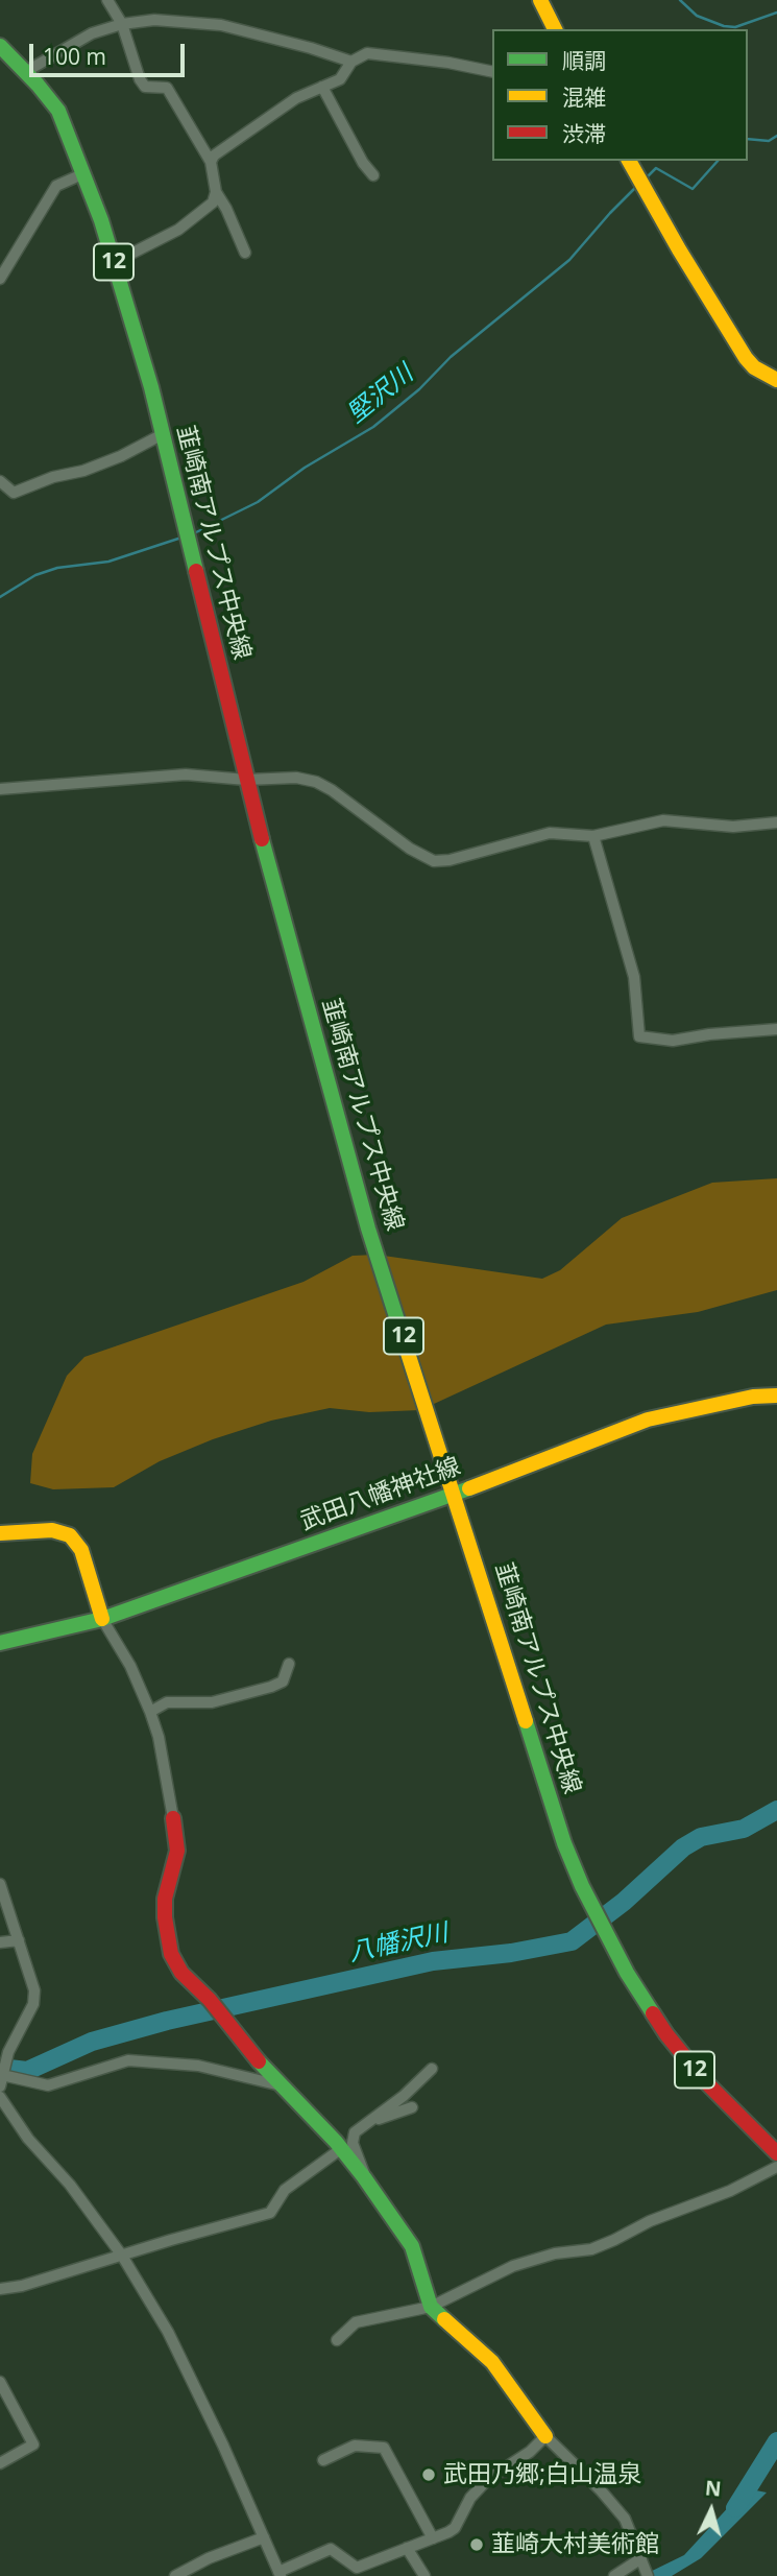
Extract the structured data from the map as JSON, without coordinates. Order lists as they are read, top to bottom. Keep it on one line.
{"streets":{"main road":["12","韮崎南アルプス中央線","武田八幡神社線"]},"crossings":[["韮崎南アルプス中央線","武田八幡神社線"]],"water":["堅沢川","八幡沢川"],"places":["武田乃郷;白山温泉","韮崎大村美術館"],"legend":["順調","混雑","渋滞"],"scale_bar":"100 m","north":"top"}
